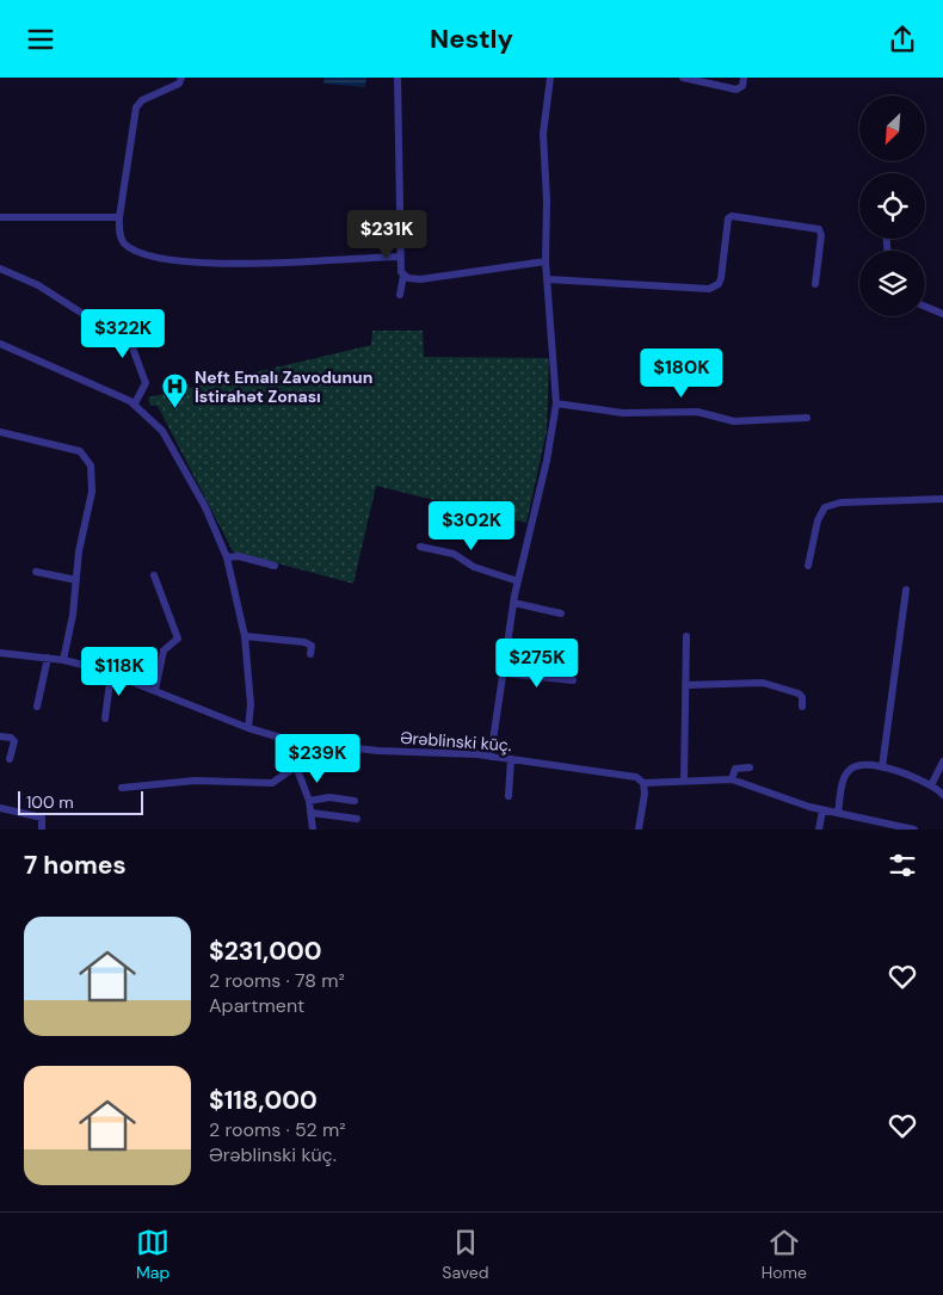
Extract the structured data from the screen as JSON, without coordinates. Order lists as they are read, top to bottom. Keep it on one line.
{"streets":{"street":["Ərəblinski küç."]},"places":{"hospital":["Neft Emalı Zavodunun İstirahət Zonası"]},"scale_bar":"100 m","north":"bottom left","page":{"header":"Nestly","price":["$231K","$322K","$180K","$302K","$275K","$118K","$239K"],"scale":"100 m","heading":"7 homes","list":[{"name":"$231,000","note":"2 rooms · 78 m² · Apartment"},{"name":"$118,000","note":"2 rooms · 52 m² · Ərəblinski küç."}],"tabs":["Map","Saved","Home"]}}
